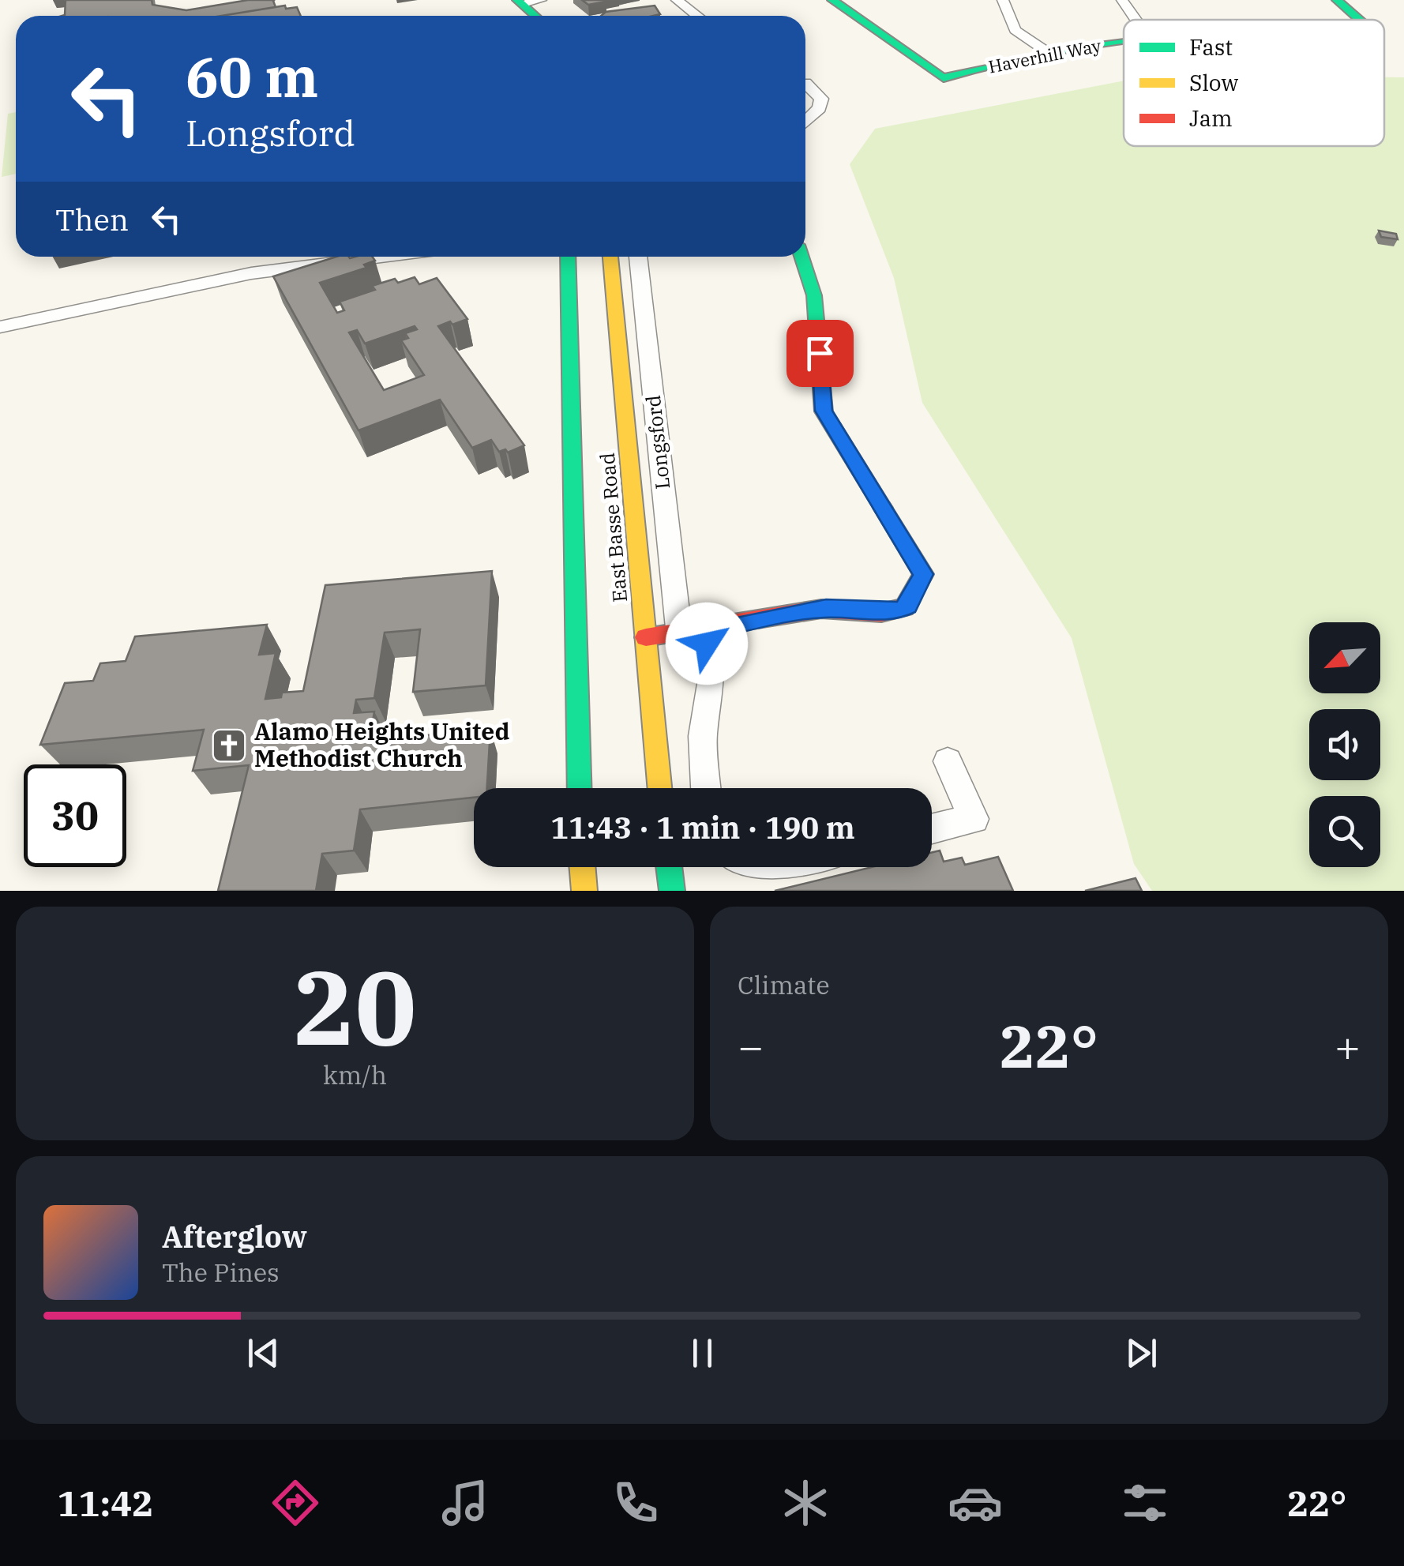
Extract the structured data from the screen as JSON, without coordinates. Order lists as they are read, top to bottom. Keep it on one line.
{"streets":{"street":["Haverhill Way","Longsford","East Basse Road"]},"places":{"church":["Alamo Heights United Methodist Church"]},"legend":["Fast","Slow","Jam"],"north":"bottom left","page":{"turn":["60 m","Longsford"],"then":"Then","limit":"30","trip":"11:43 · 1 min · 190 m","tile":[["20","km/h"],"Climate"],"heat":["−","22°","+"],"song":["Afterglow","The Pines"],"tabs":["11:42","22°"]}}
